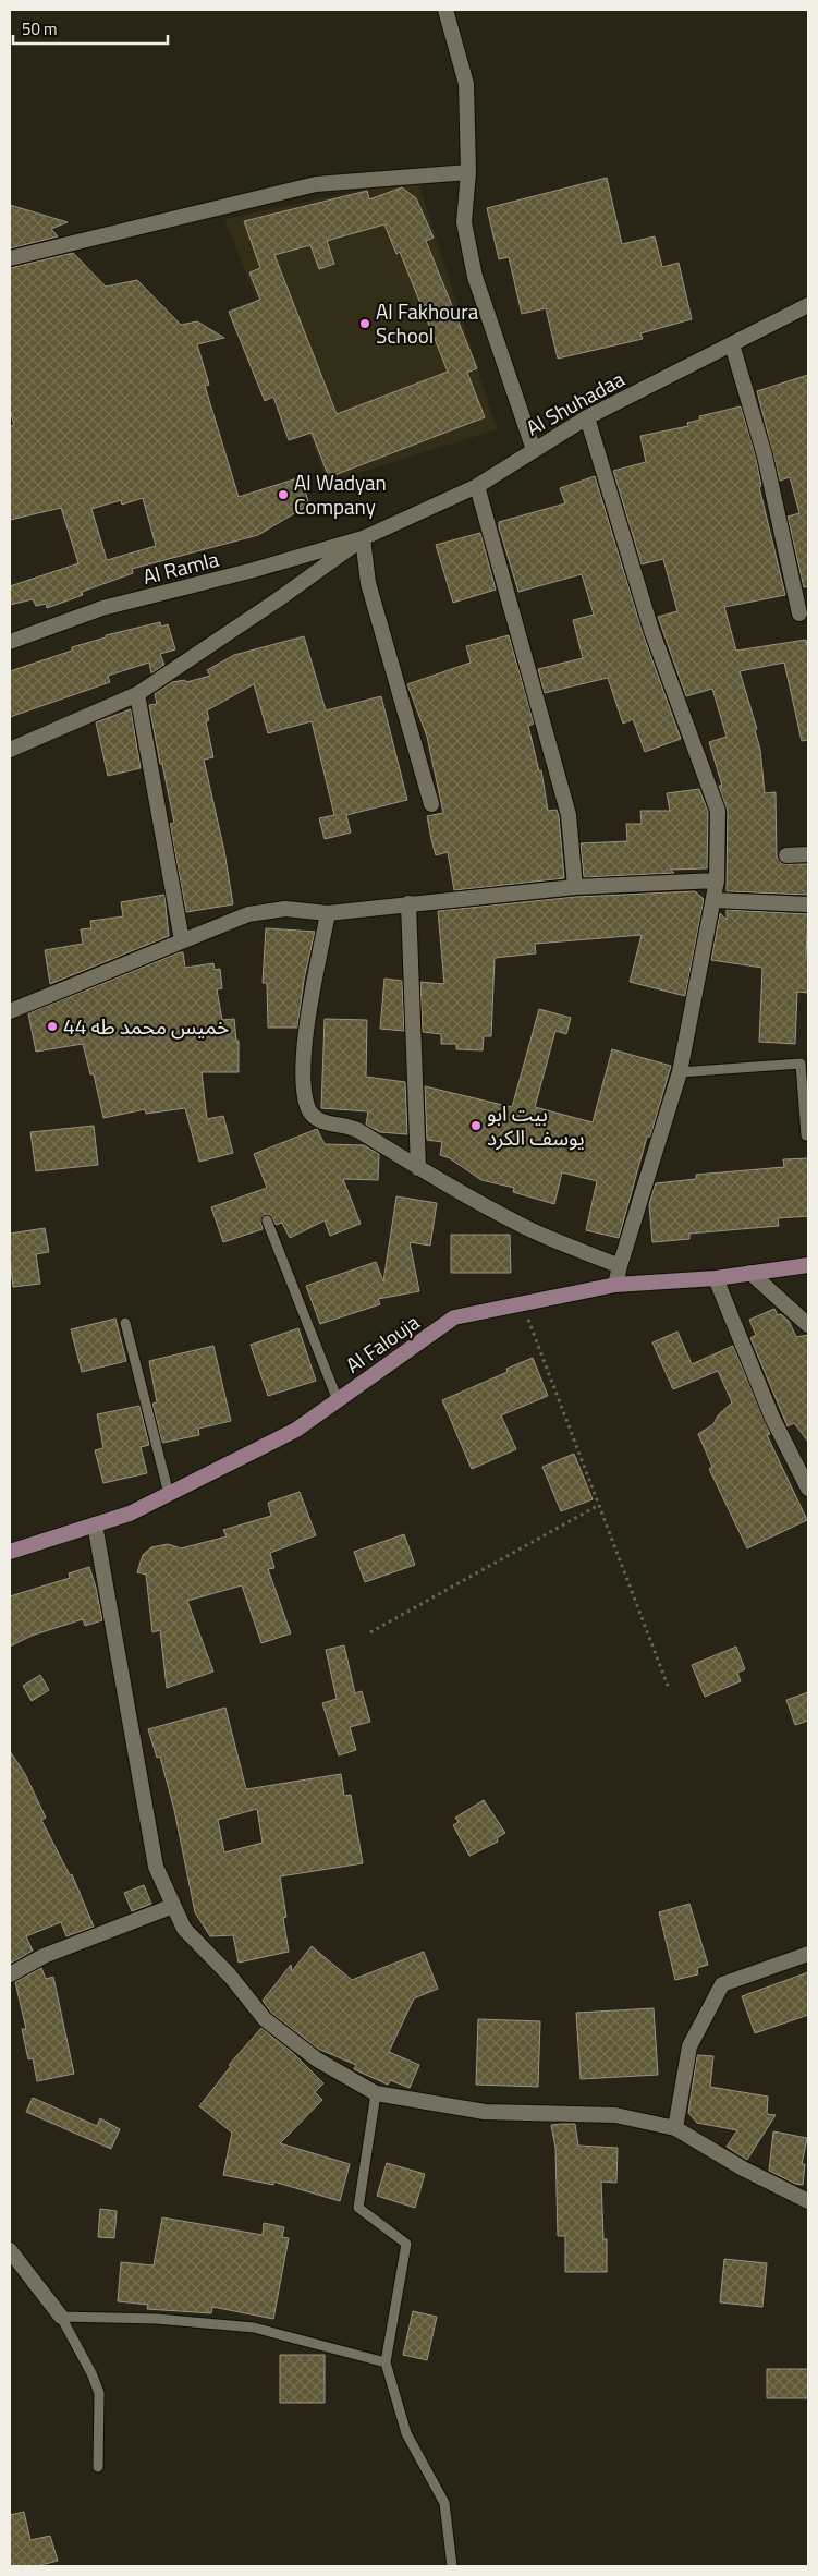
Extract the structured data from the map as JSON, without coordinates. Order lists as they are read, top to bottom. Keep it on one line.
{"streets":{"main road":["Al Falouja"],"street":["Al Shuhadaa","Al Ramla"]},"crossings":[["Al Shuhadaa","Al Ramla"]],"places":["Al Fakhoura School","Al Wadyan Company","خميس محمد طه 44","بيت ابو يوسف الكرد"],"scale_bar":"50 m"}
